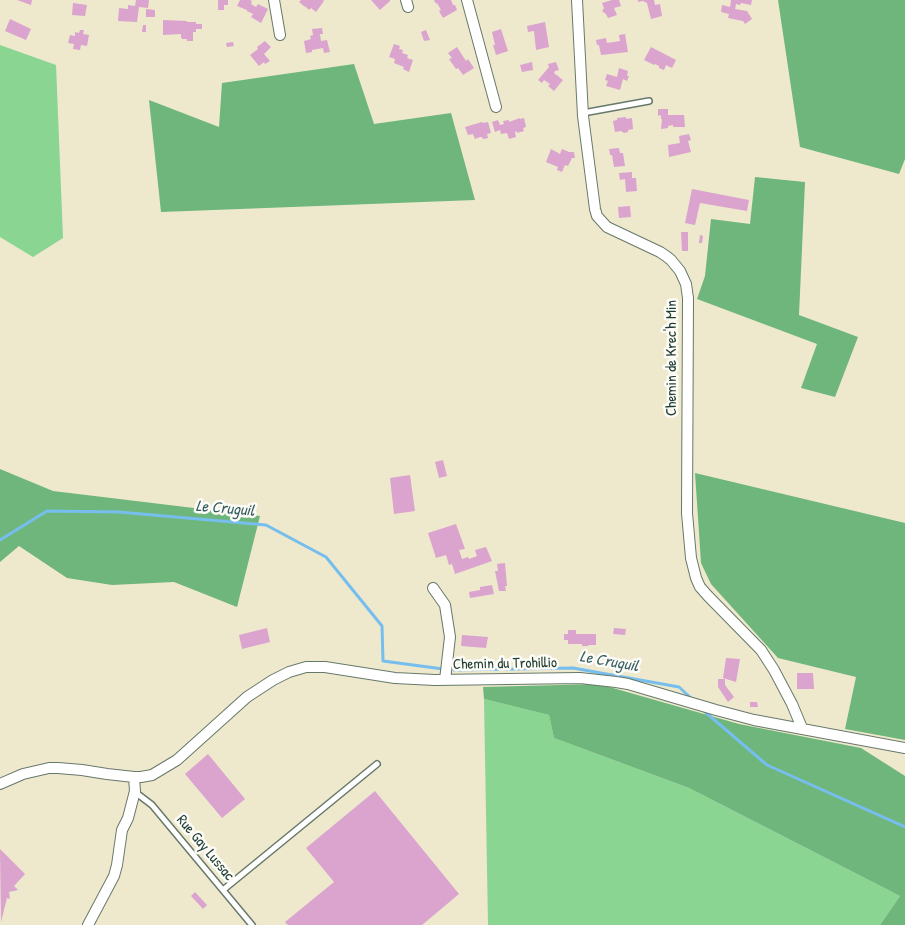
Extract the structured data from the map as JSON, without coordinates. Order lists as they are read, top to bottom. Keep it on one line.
{"streets":{"street":["Chemin de Krec'h Min","Chemin du Trohillio"],"lane":["Rue Gay Lussac"]},"crossings":[["Chemin de Krec'h Min","Chemin du Trohillio"]],"water":["Le Cruguil"]}
